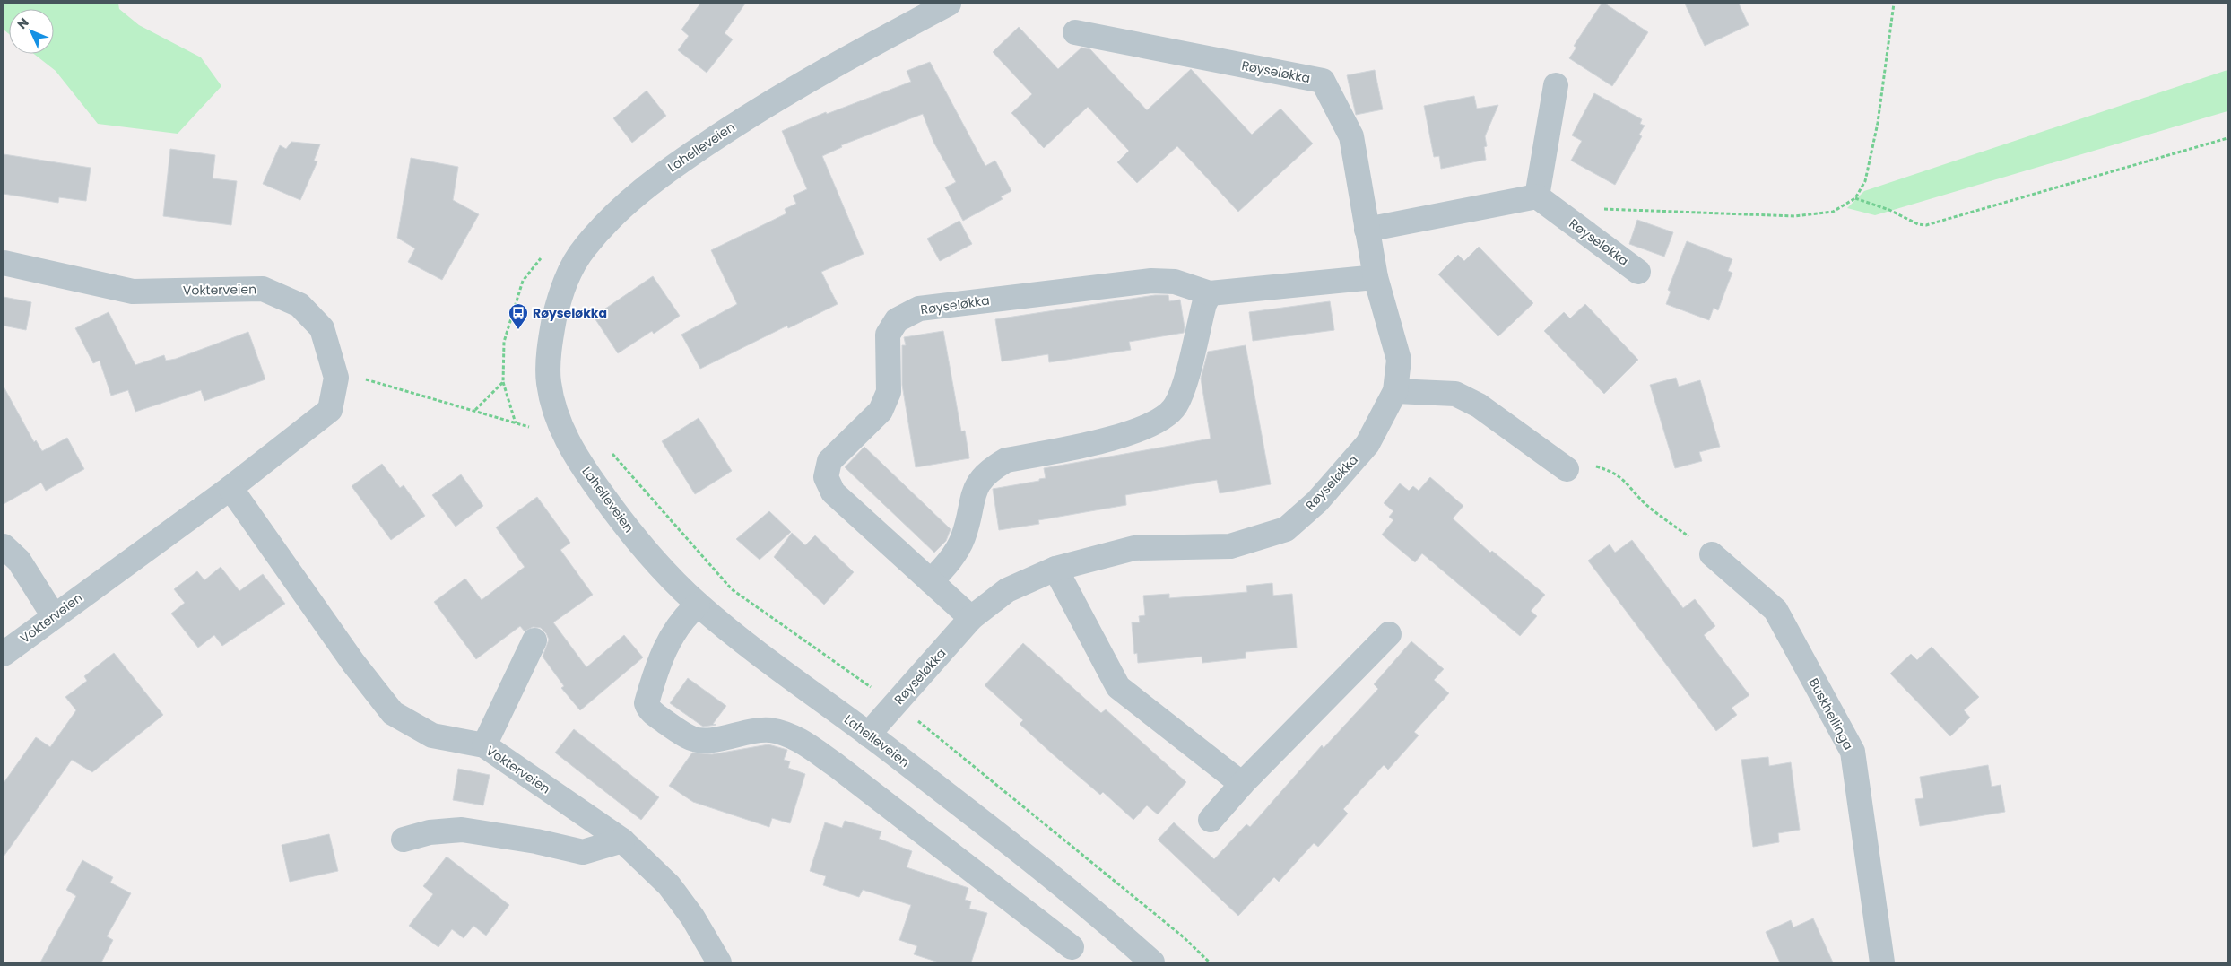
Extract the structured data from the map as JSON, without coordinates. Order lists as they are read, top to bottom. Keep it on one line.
{"streets":{"street":["Røyseløkka","Lahelleveien","Vokterveien","Buskhellinga"]},"crossings":[["Røyseløkka","Lahelleveien"]],"places":{"bus stop":["Røyseløkka"]},"north":"top left"}
